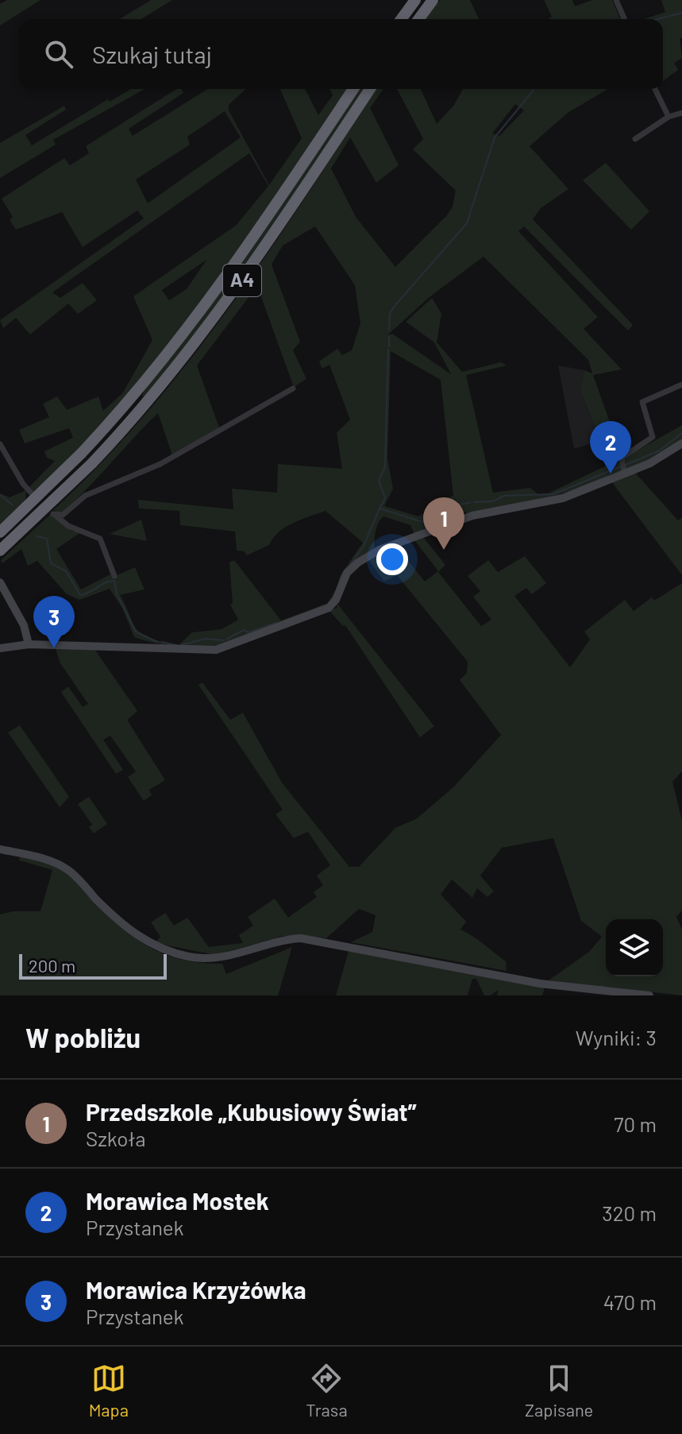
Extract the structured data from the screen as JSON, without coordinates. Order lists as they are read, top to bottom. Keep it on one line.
{"streets":{"highway":["A4"]},"scale_bar":"200 m","page":{"search":"Szukaj tutaj","pins":["2","1","3"],"scale":"200 m","heading":["W pobliżu","Wyniki: 3"],"list":[{"mark":"1","name":"Przedszkole „Kubusiowy Świat”","note":"Szkoła","value":"70 m"},{"mark":"2","name":"Morawica Mostek","note":"Przystanek","value":"320 m"},{"mark":"3","name":"Morawica Krzyżówka","note":"Przystanek","value":"470 m"}],"nav":["Mapa","Trasa","Zapisane"]}}
